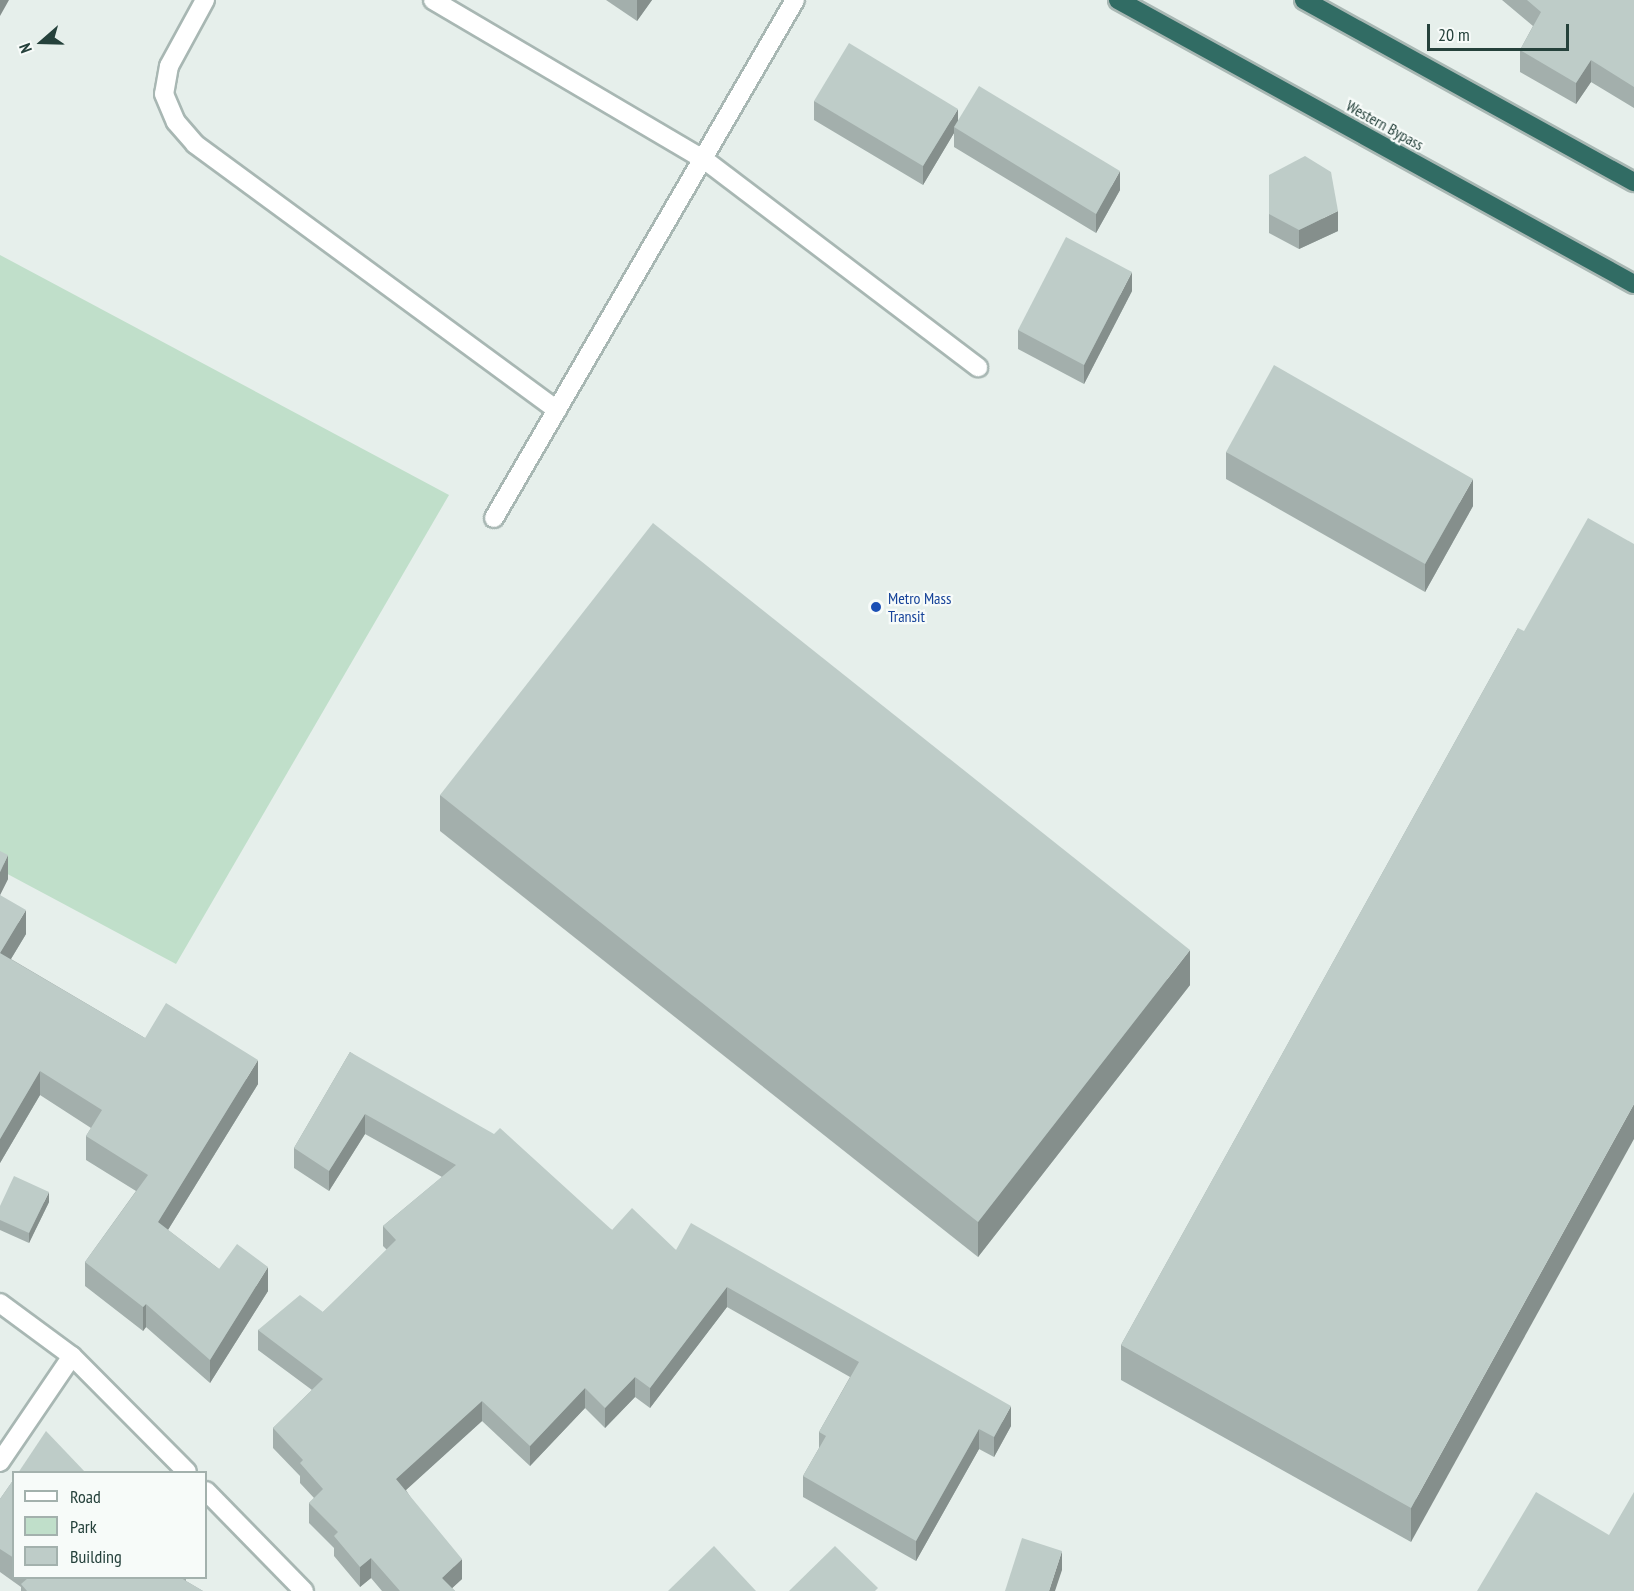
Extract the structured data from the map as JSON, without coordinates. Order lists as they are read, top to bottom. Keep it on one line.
{"streets":{"highway":["Western Bypass"]},"places":["Metro Mass Transit"],"legend":["Road","Park","Building"],"scale_bar":"20 m","north":"left"}
